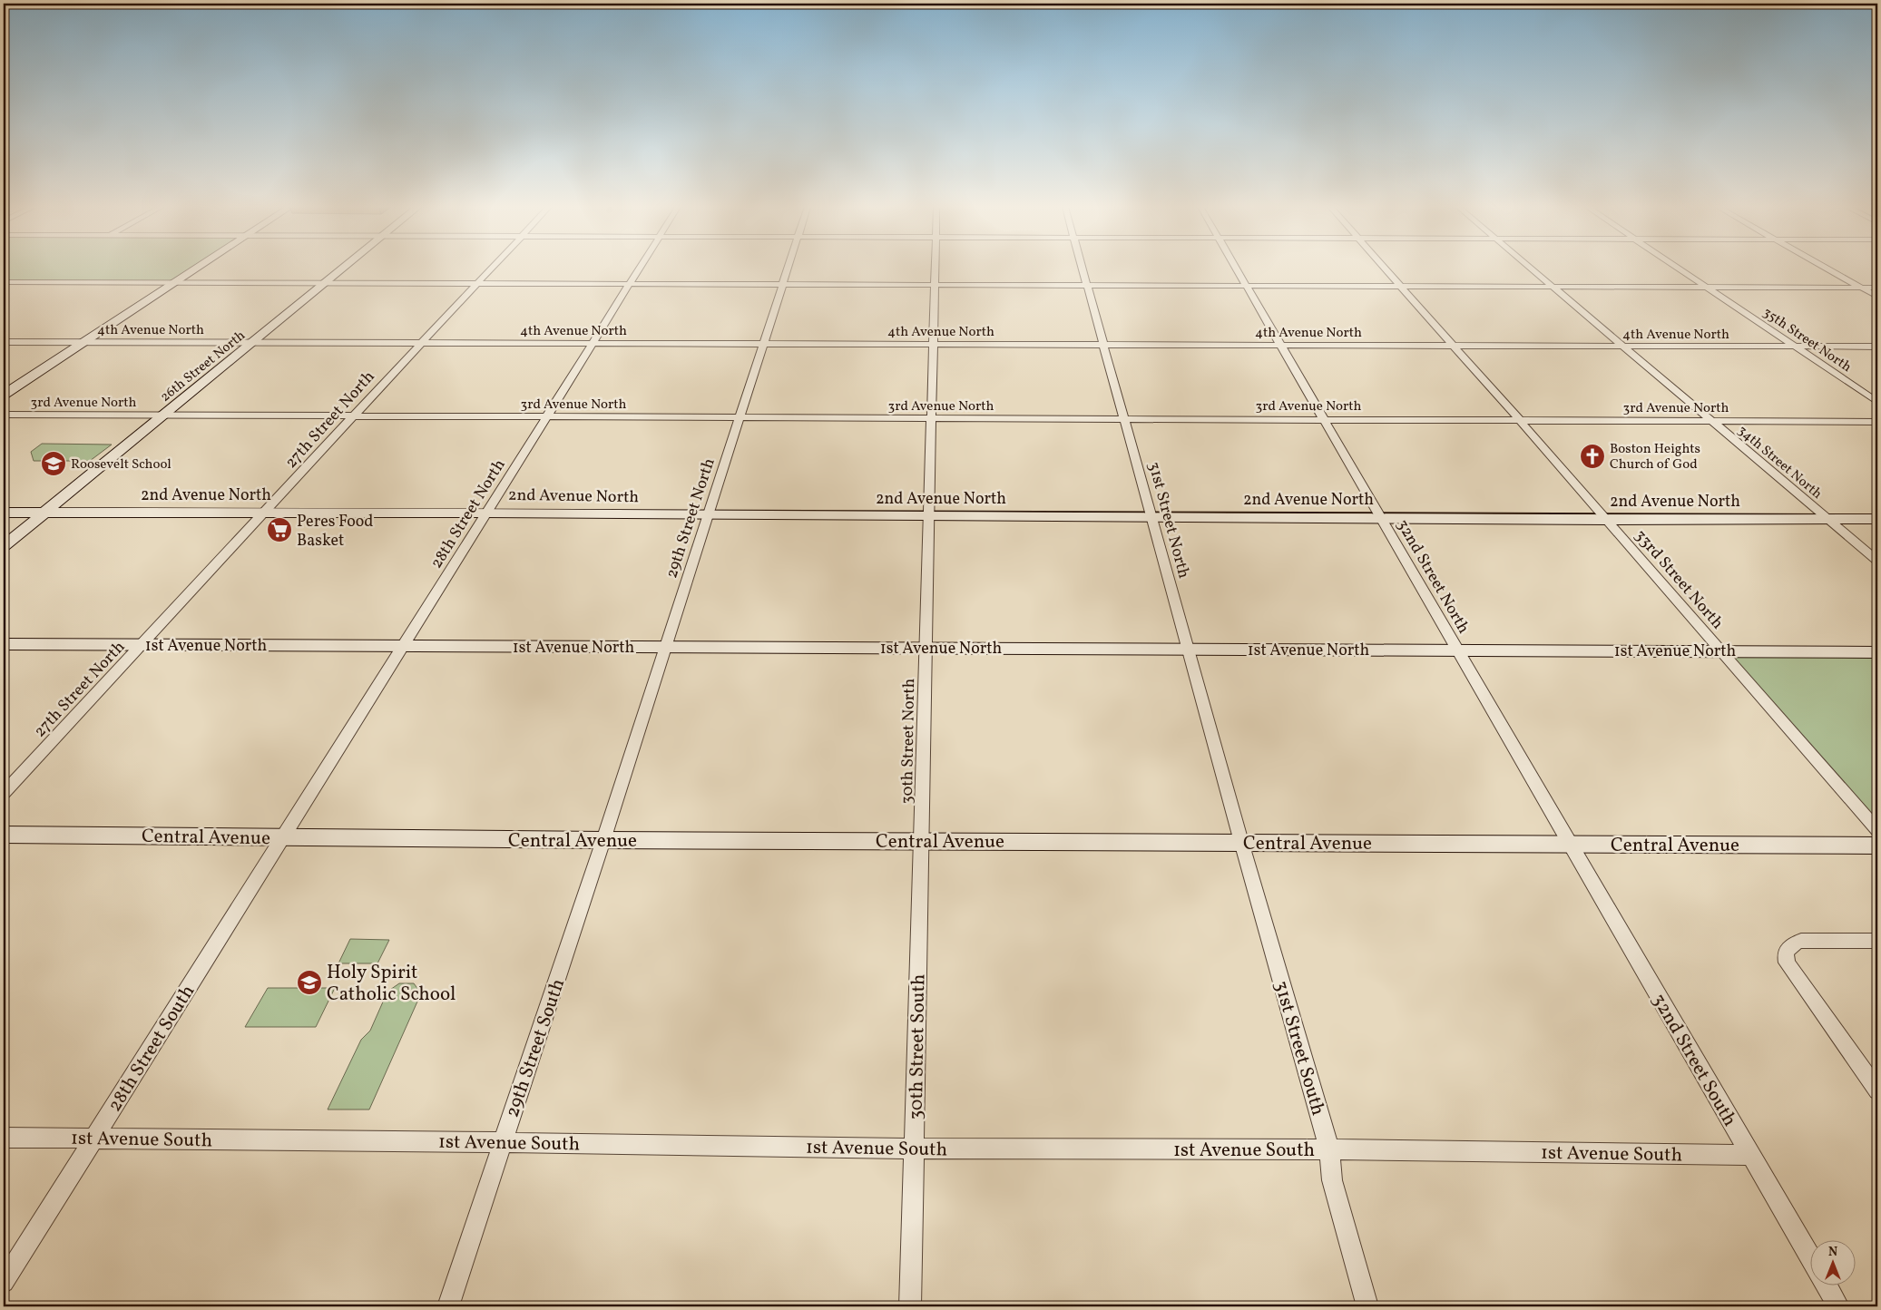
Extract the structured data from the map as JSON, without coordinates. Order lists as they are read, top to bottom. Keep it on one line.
{"streets":{"main road":["26th Street North","2nd Avenue North","1st Avenue North","Central Avenue"],"street":["4th Avenue North","35th Street North","3rd Avenue North","27th Street North","34th Street North","28th Street North","29th Street North","31st Street North","32nd Street North","33rd Street North","30th Street North","30th Street South","28th Street South","29th Street South","31st Street South","32nd Street South","1st Avenue South"]},"crossings":[["4th Avenue North","35th Street North"],["4th Avenue North","26th Street North"],["4th Avenue North","27th Street North"],["4th Avenue North","34th Street North"],["4th Avenue North","28th Street North"],["4th Avenue North","29th Street North"],["4th Avenue North","31st Street North"],["4th Avenue North","32nd Street North"],["4th Avenue North","33rd Street North"],["4th Avenue North","30th Street North"],["26th Street North","3rd Avenue North"],["26th Street North","2nd Avenue North"],["3rd Avenue North","27th Street North"],["3rd Avenue North","34th Street North"],["3rd Avenue North","28th Street North"],["3rd Avenue North","29th Street North"],["3rd Avenue North","31st Street North"],["3rd Avenue North","32nd Street North"],["3rd Avenue North","33rd Street North"],["3rd Avenue North","30th Street North"],["27th Street North","2nd Avenue North"],["27th Street North","1st Avenue North"],["34th Street North","2nd Avenue North"],["2nd Avenue North","28th Street North"],["2nd Avenue North","29th Street North"],["2nd Avenue North","31st Street North"],["2nd Avenue North","32nd Street North"],["2nd Avenue North","33rd Street North"],["2nd Avenue North","30th Street North"],["28th Street North","1st Avenue North"],["28th Street North","Central Avenue"],["28th Street North","28th Street South"],["29th Street North","1st Avenue North"],["29th Street North","Central Avenue"],["29th Street North","29th Street South"],["31st Street North","1st Avenue North"],["31st Street North","Central Avenue"],["31st Street North","31st Street South"],["32nd Street North","1st Avenue North"],["32nd Street North","Central Avenue"],["32nd Street North","32nd Street South"],["33rd Street North","1st Avenue North"],["1st Avenue North","30th Street North"],["30th Street North","Central Avenue"],["30th Street North","30th Street South"],["Central Avenue","30th Street South"],["Central Avenue","28th Street South"],["Central Avenue","29th Street South"],["Central Avenue","31st Street South"],["Central Avenue","32nd Street South"],["30th Street South","1st Avenue South"],["28th Street South","1st Avenue South"],["29th Street South","1st Avenue South"],["31st Street South","1st Avenue South"],["32nd Street South","1st Avenue South"]],"places":{"church":["Boston Heights Church of God"],"school or university":["Roosevelt School","Holy Spirit Catholic School"],"supermarket":["Peres Food Basket"]},"north":"top"}
